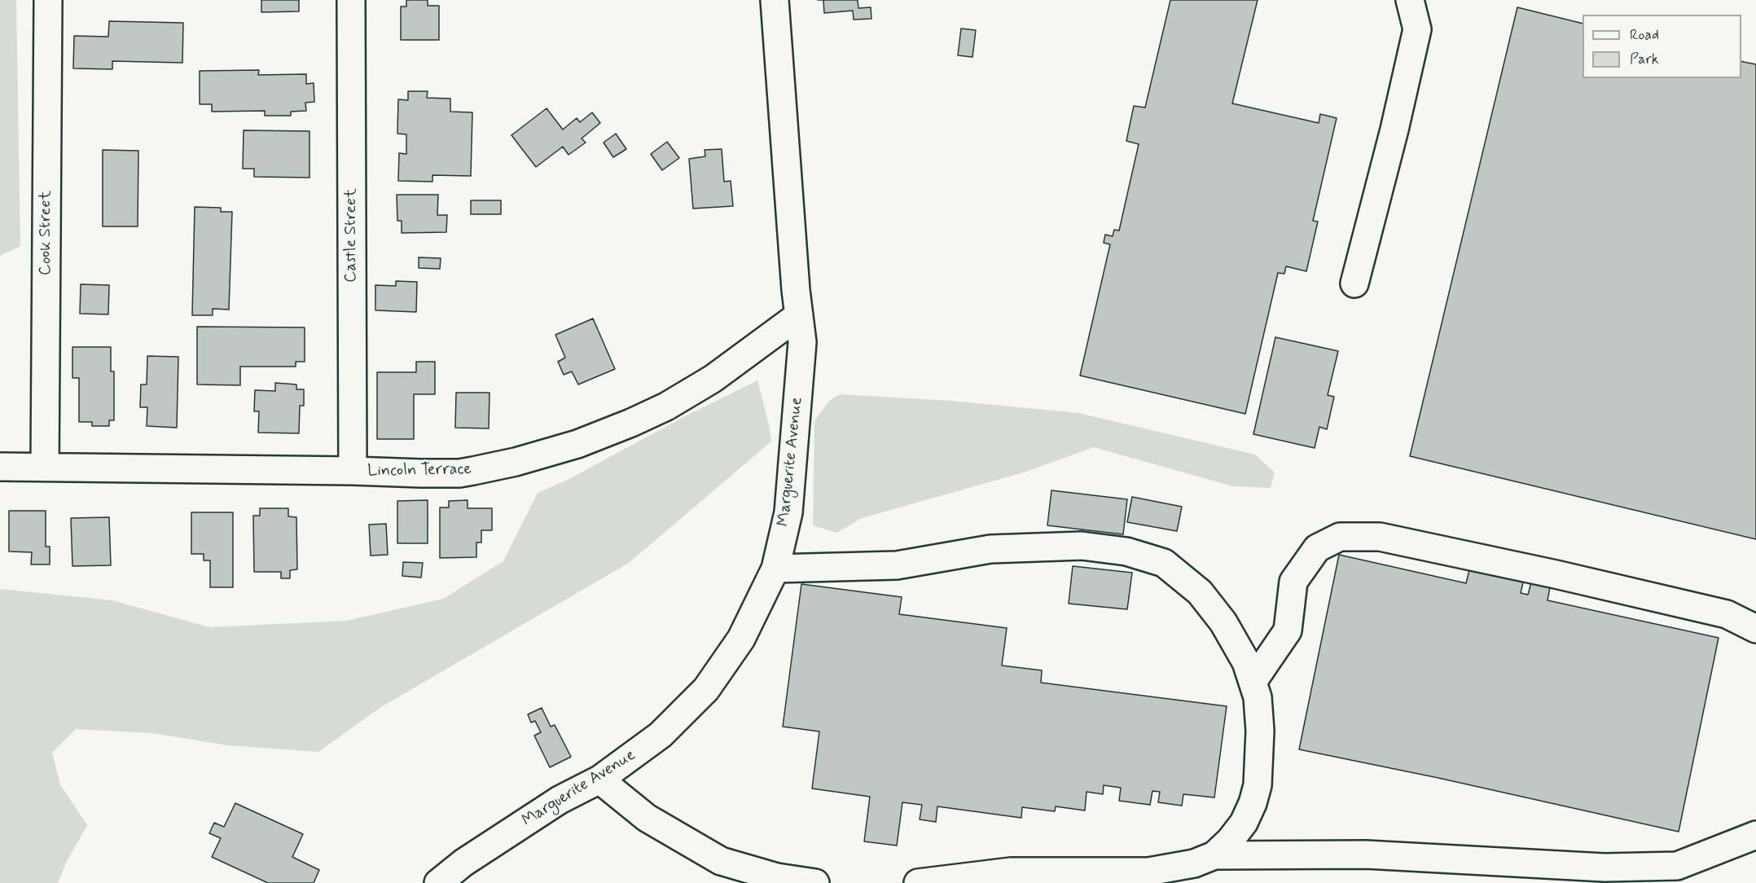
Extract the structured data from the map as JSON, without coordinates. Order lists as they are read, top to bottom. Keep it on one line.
{"streets":{"street":["Cook Street","Castle Street","Marguerite Avenue","Lincoln Terrace"]},"crossings":[["Cook Street","Lincoln Terrace"],["Castle Street","Lincoln Terrace"],["Marguerite Avenue","Lincoln Terrace"]],"legend":["Road","Park"]}
